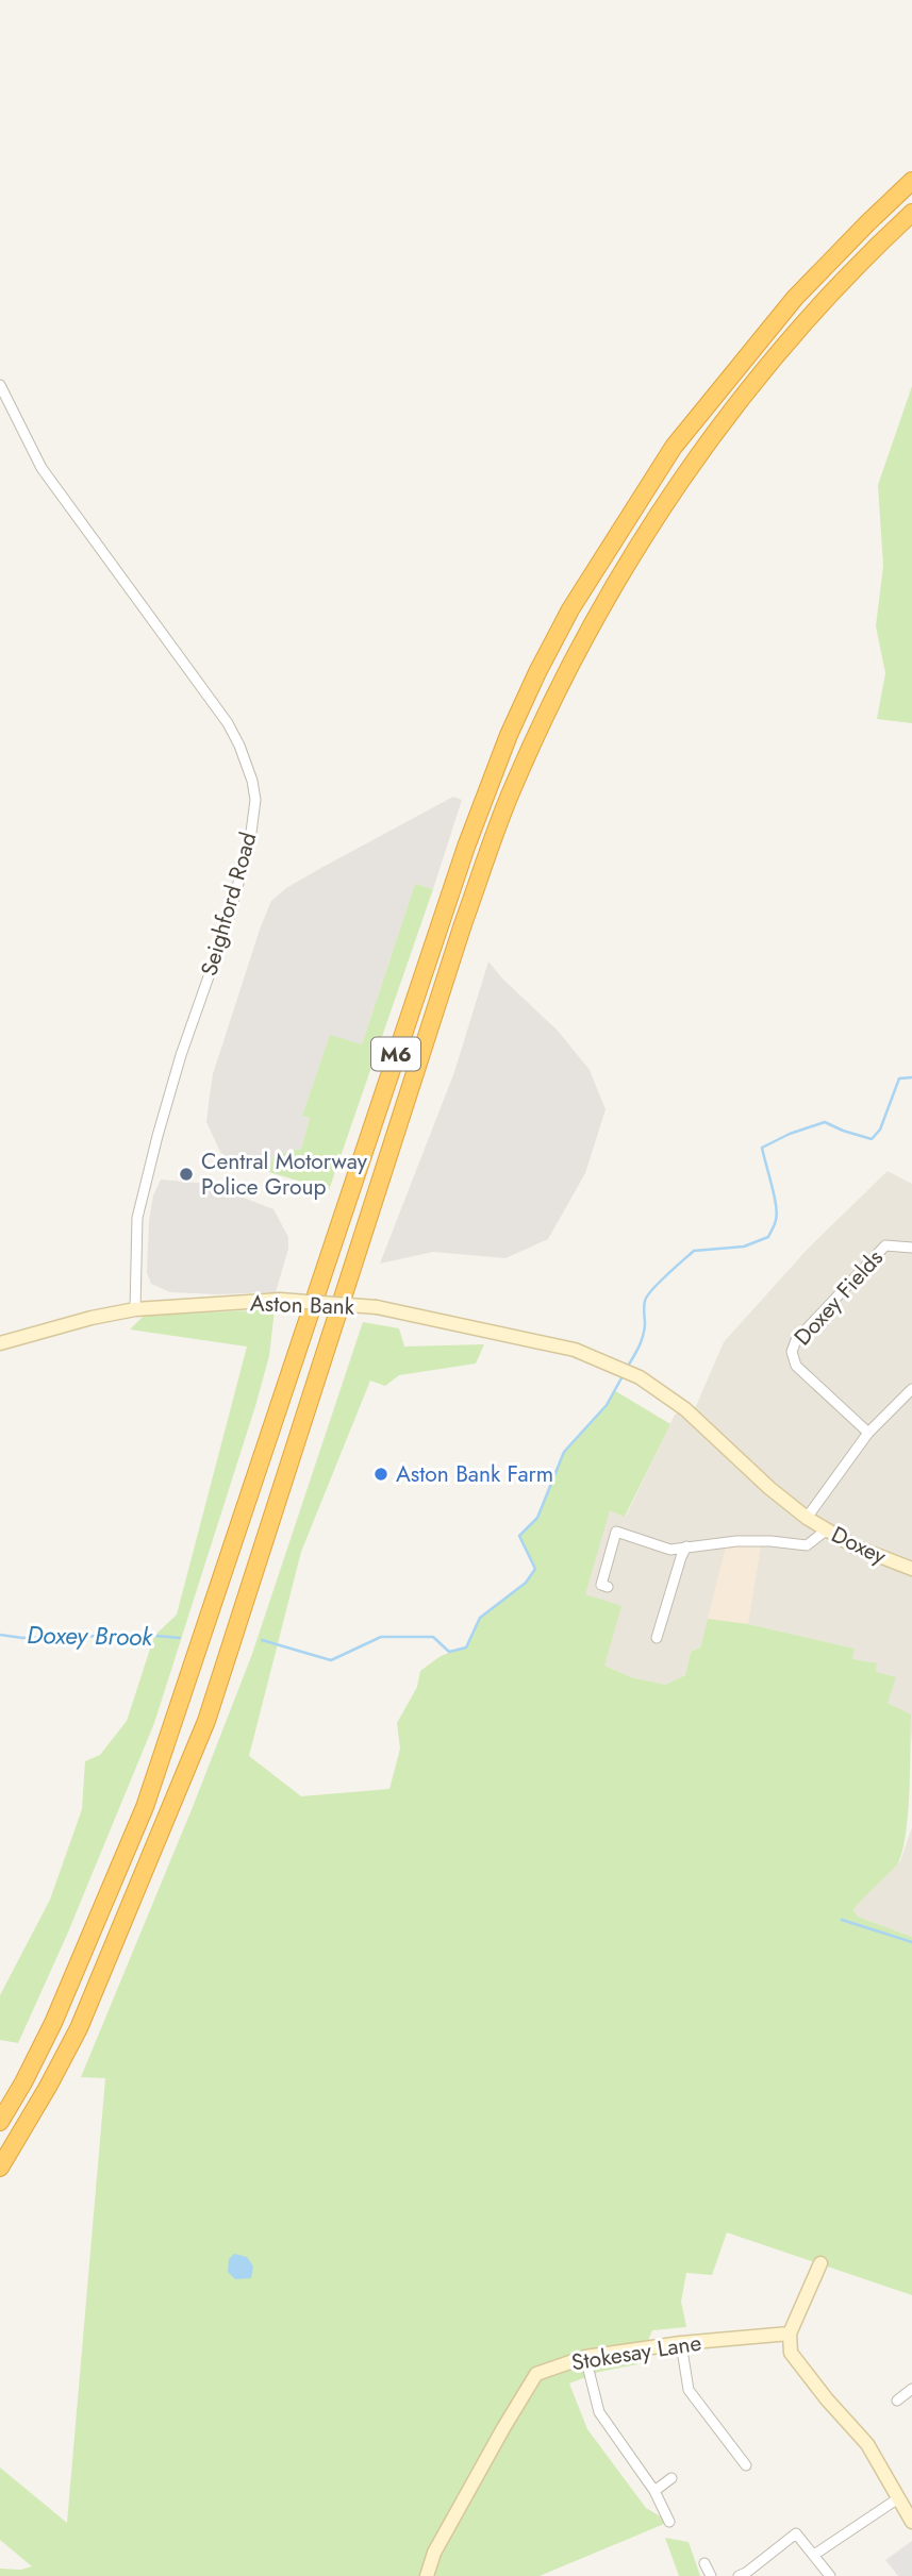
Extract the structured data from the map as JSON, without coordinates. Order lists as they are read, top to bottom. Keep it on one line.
{"streets":{"highway":["M6"],"street":["Seighford Road","Doxey Fields","Aston Bank","Doxey","Stokesay Lane"]},"crossings":[["Seighford Road","Aston Bank"],["Aston Bank","Doxey"]],"water":["Doxey Brook"],"places":["Central Motorway Police Group","Aston Bank Farm"]}
